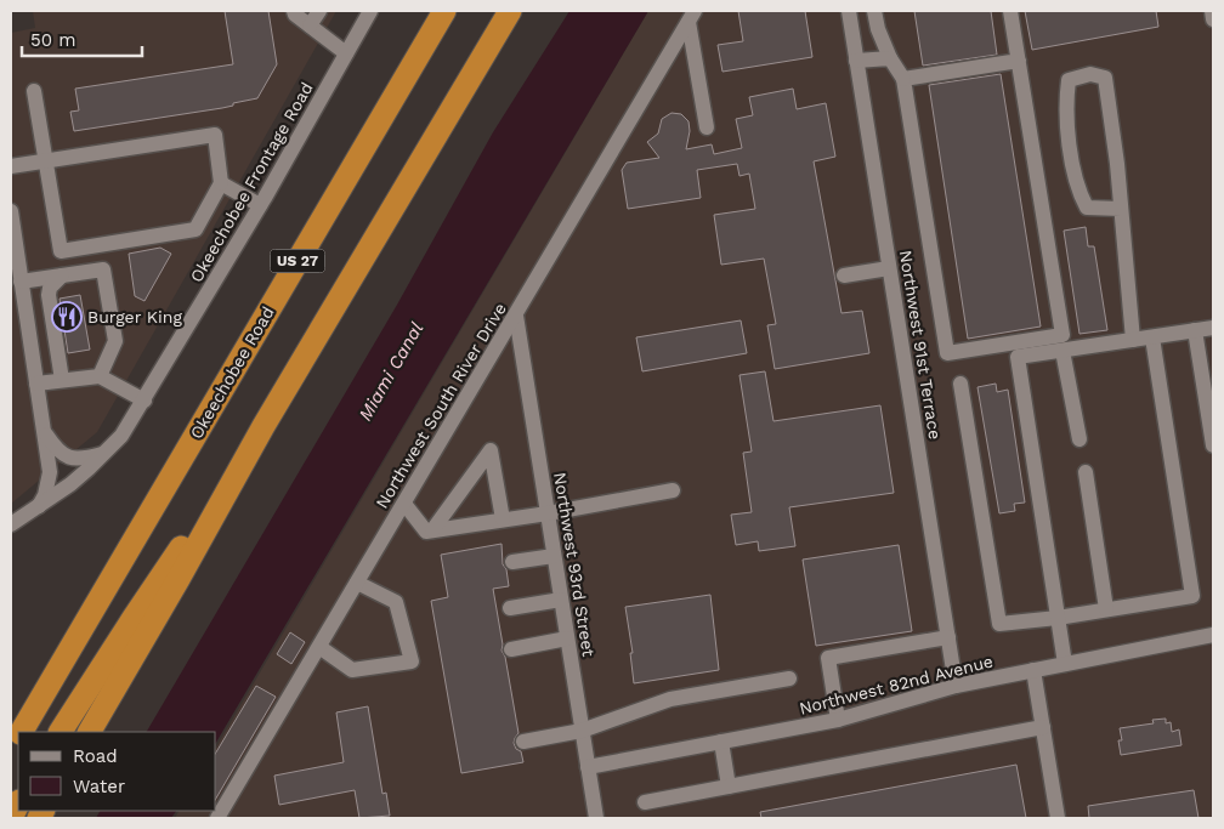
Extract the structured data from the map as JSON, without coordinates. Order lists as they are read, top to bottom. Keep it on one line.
{"streets":{"highway":["US 27","Okeechobee Road"],"street":["Okeechobee Frontage Road","Northwest 91st Terrace","Northwest South River Drive","Northwest 93rd Street","Northwest 82nd Avenue"]},"crossings":[["Northwest 91st Terrace","Northwest 82nd Avenue"],["Northwest South River Drive","Northwest 93rd Street"],["Northwest 93rd Street","Northwest 82nd Avenue"]],"water":["Miami Canal"],"places":{"restaurant":["Burger King"]},"legend":["Road","Water"],"scale_bar":"50 m"}
